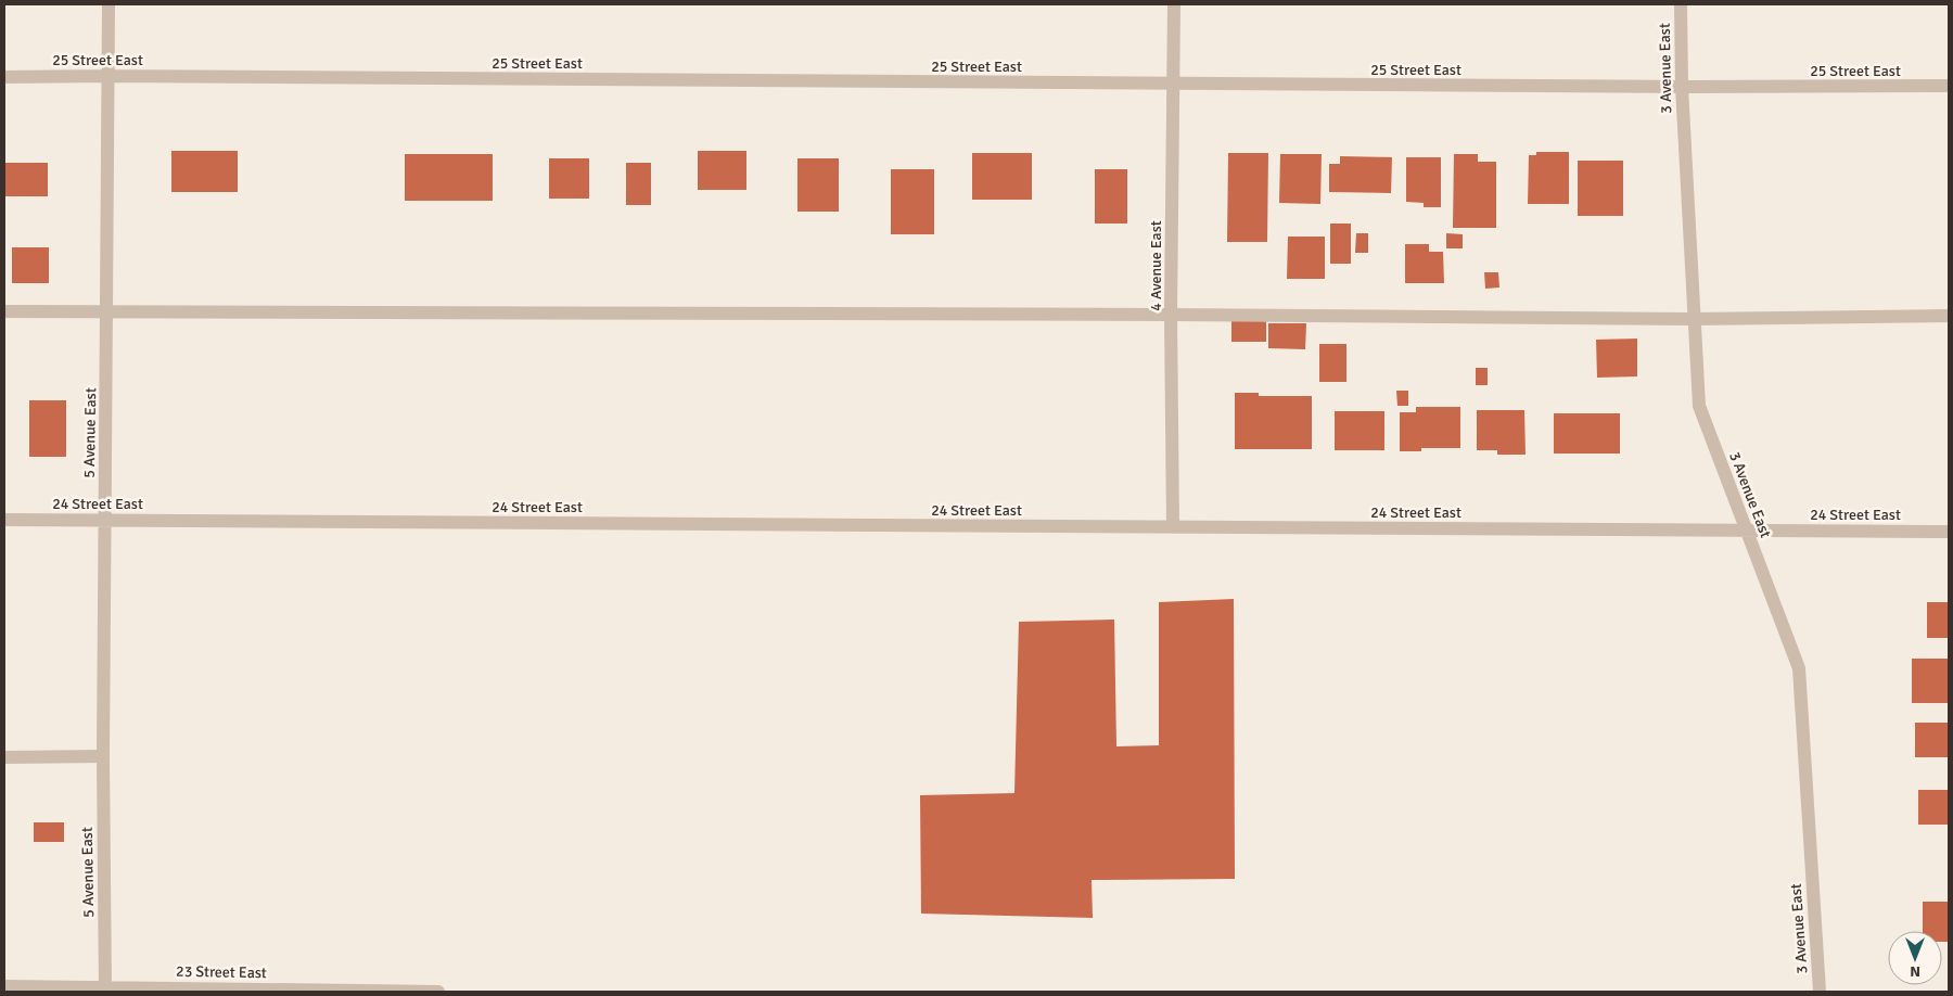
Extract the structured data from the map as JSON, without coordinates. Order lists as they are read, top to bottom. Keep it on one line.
{"streets":{"street":["25 Street East","3 Avenue East","4 Avenue East","5 Avenue East","24 Street East","23 Street East"]},"crossings":[["25 Street East","3 Avenue East"],["25 Street East","4 Avenue East"],["25 Street East","5 Avenue East"],["3 Avenue East","24 Street East"],["4 Avenue East","24 Street East"],["5 Avenue East","24 Street East"],["5 Avenue East","23 Street East"]],"north":"bottom"}
